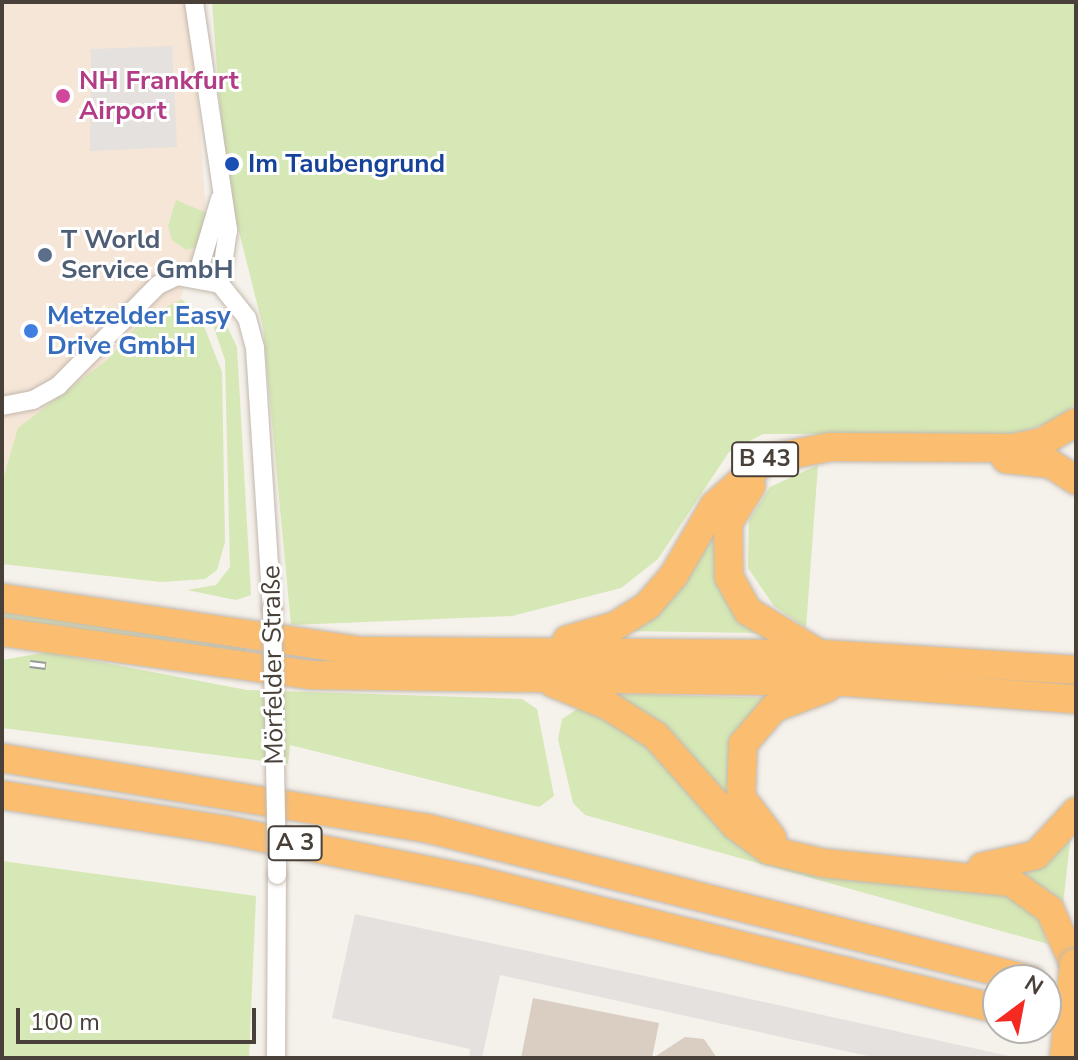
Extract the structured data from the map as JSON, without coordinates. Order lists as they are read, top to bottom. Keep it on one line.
{"streets":{"highway":["B 43","A 3"],"street":["Mörfelder Straße"]},"places":["NH Frankfurt Airport","Im Taubengrund","T World Service GmbH","Metzelder Easy Drive GmbH"],"scale_bar":"100 m","north":"top right"}
